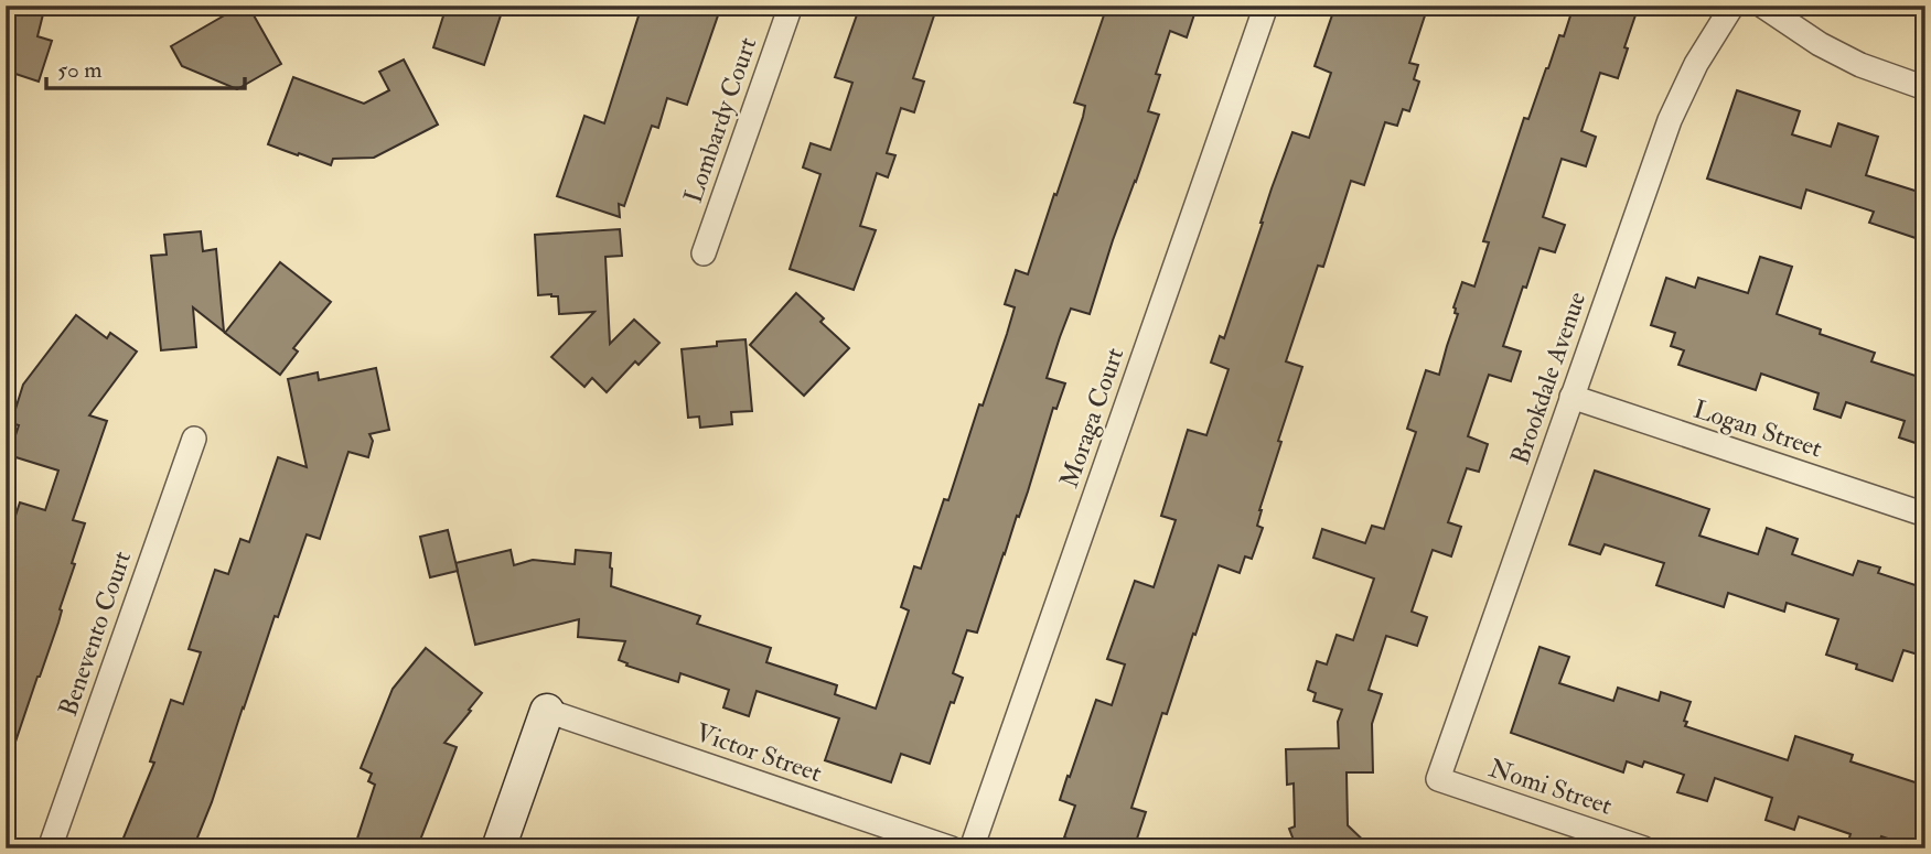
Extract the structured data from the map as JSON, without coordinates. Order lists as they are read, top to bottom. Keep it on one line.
{"streets":{"street":["Lombardy Court","Brookdale Avenue","Moraga Court","Logan Street","Benevento Court","Victor Street","Nomi Street"]},"crossings":[["Brookdale Avenue","Logan Street"],["Brookdale Avenue","Nomi Street"]],"scale_bar":"50 m"}
